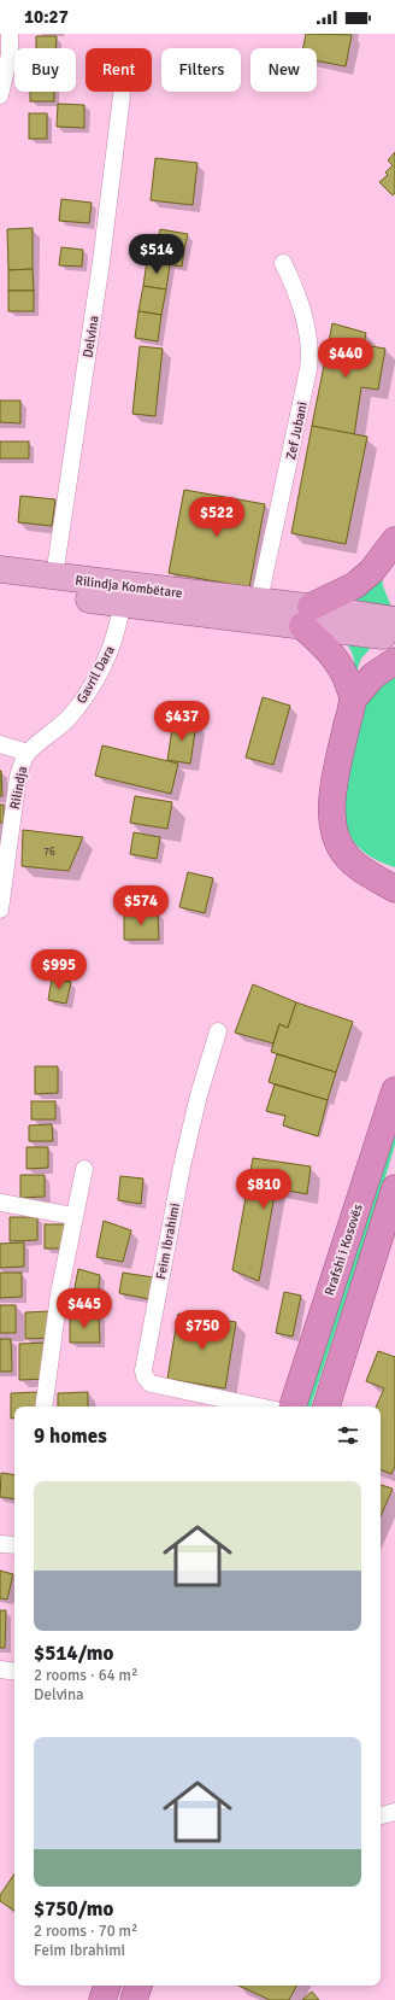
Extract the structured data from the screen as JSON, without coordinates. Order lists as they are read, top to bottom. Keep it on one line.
{"streets":{"highway":["Rrafshi i Kosovës"],"main road":["Rilindja Kombëtare"],"street":["Delvina","Zef Jubani","Gavril Dara","Rilindja","Feim Ibrahimi"]},"crossings":[["Delvina","Rilindja Kombëtare"],["Zef Jubani","Rilindja Kombëtare"],["Rilindja Kombëtare","Gavril Dara"],["Gavril Dara","Rilindja"]],"house_numbers":["76"],"page":{"status":"10:27","chip":["Buy","Rent","Filters","New"],"price":["$514","$440","$522","$437","$574","$995","$810","$445","$750"],"heading":"9 homes","list":[{"name":"$514/mo","note":"2 rooms · 64 m² · Delvina"},{"name":"$750/mo","note":"2 rooms · 70 m² · Feim Ibrahimi"}]}}
